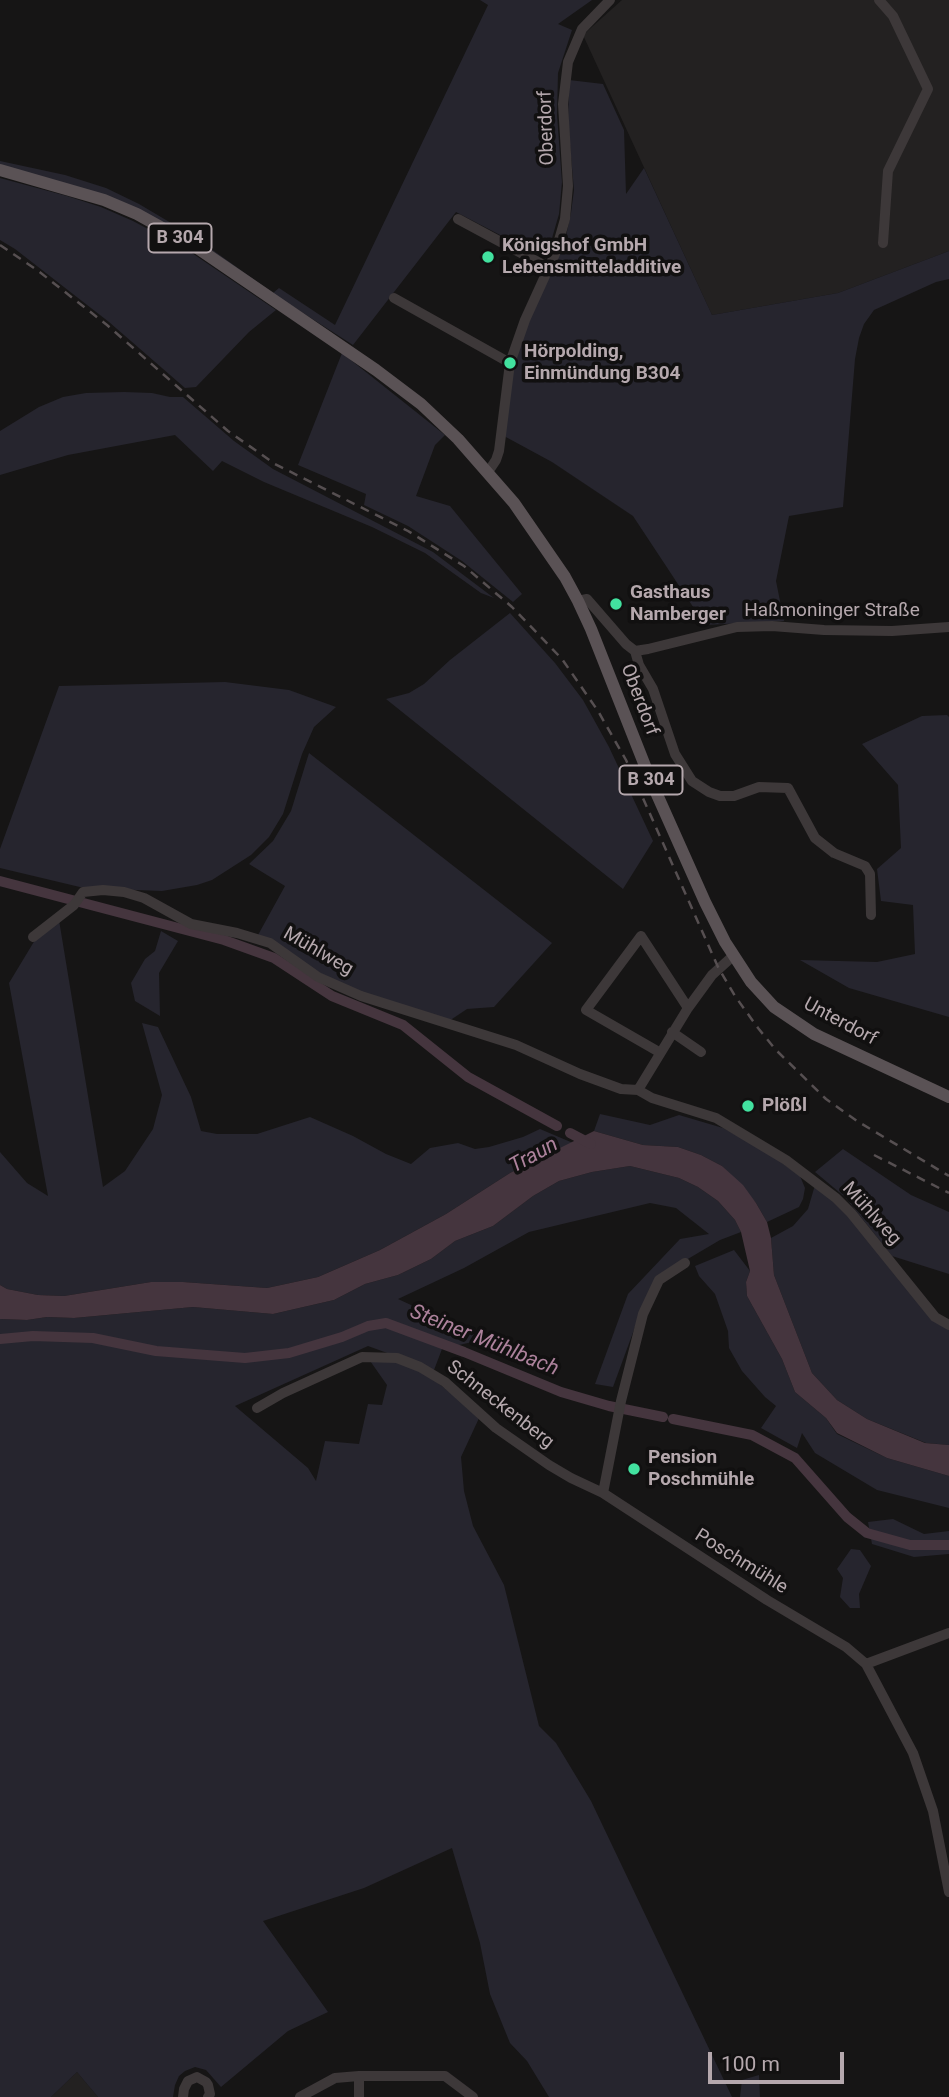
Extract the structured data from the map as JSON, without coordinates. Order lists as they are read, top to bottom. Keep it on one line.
{"streets":{"main road":["Oberdorf","B 304","Unterdorf"],"street":["Haßmoninger Straße","Mühlweg","Schneckenberg","Poschmühle"]},"crossings":[["Oberdorf","Haßmoninger Straße"],["Oberdorf","Unterdorf"],["Schneckenberg","Poschmühle"]],"water":["Traun","Steiner Mühlbach"],"places":["Königshof GmbH Lebensmitteladditive","Hörpolding, Einmündung B304","Gasthaus Namberger","Plößl","Pension Poschmühle"],"scale_bar":"100 m"}
